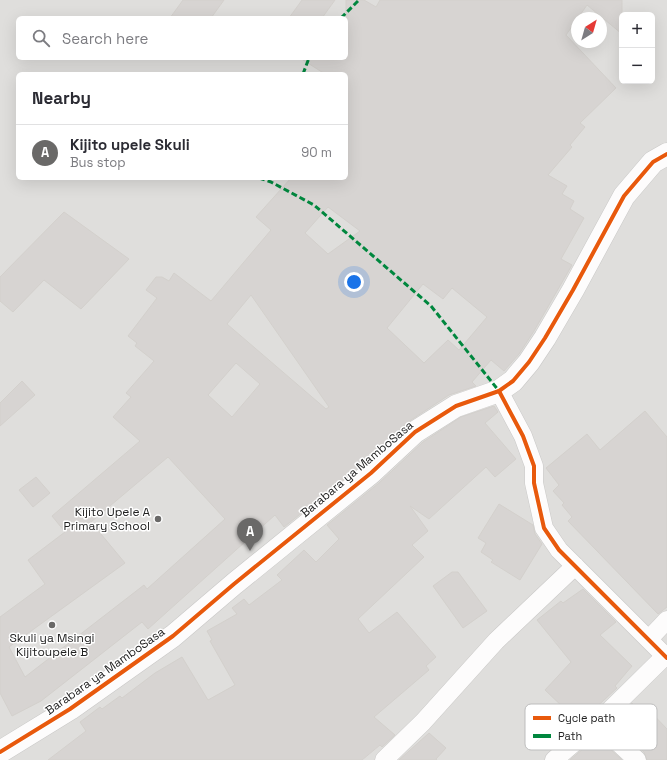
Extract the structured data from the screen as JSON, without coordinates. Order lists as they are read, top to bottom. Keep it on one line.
{"streets":{"street":["Barabara ya MamboSasa"]},"places":["Kijito Upele A Primary School","Skuli ya Msingi Kijitoupele B"],"legend":["Cycle path","Path"],"north":"top right","page":{"map_buttons":["+","−"],"search":"Search here","heading":"Nearby","list":[{"mark":"A","name":"Kijito upele Skuli","note":"Bus stop","value":"90 m"}],"pins":"A"}}
